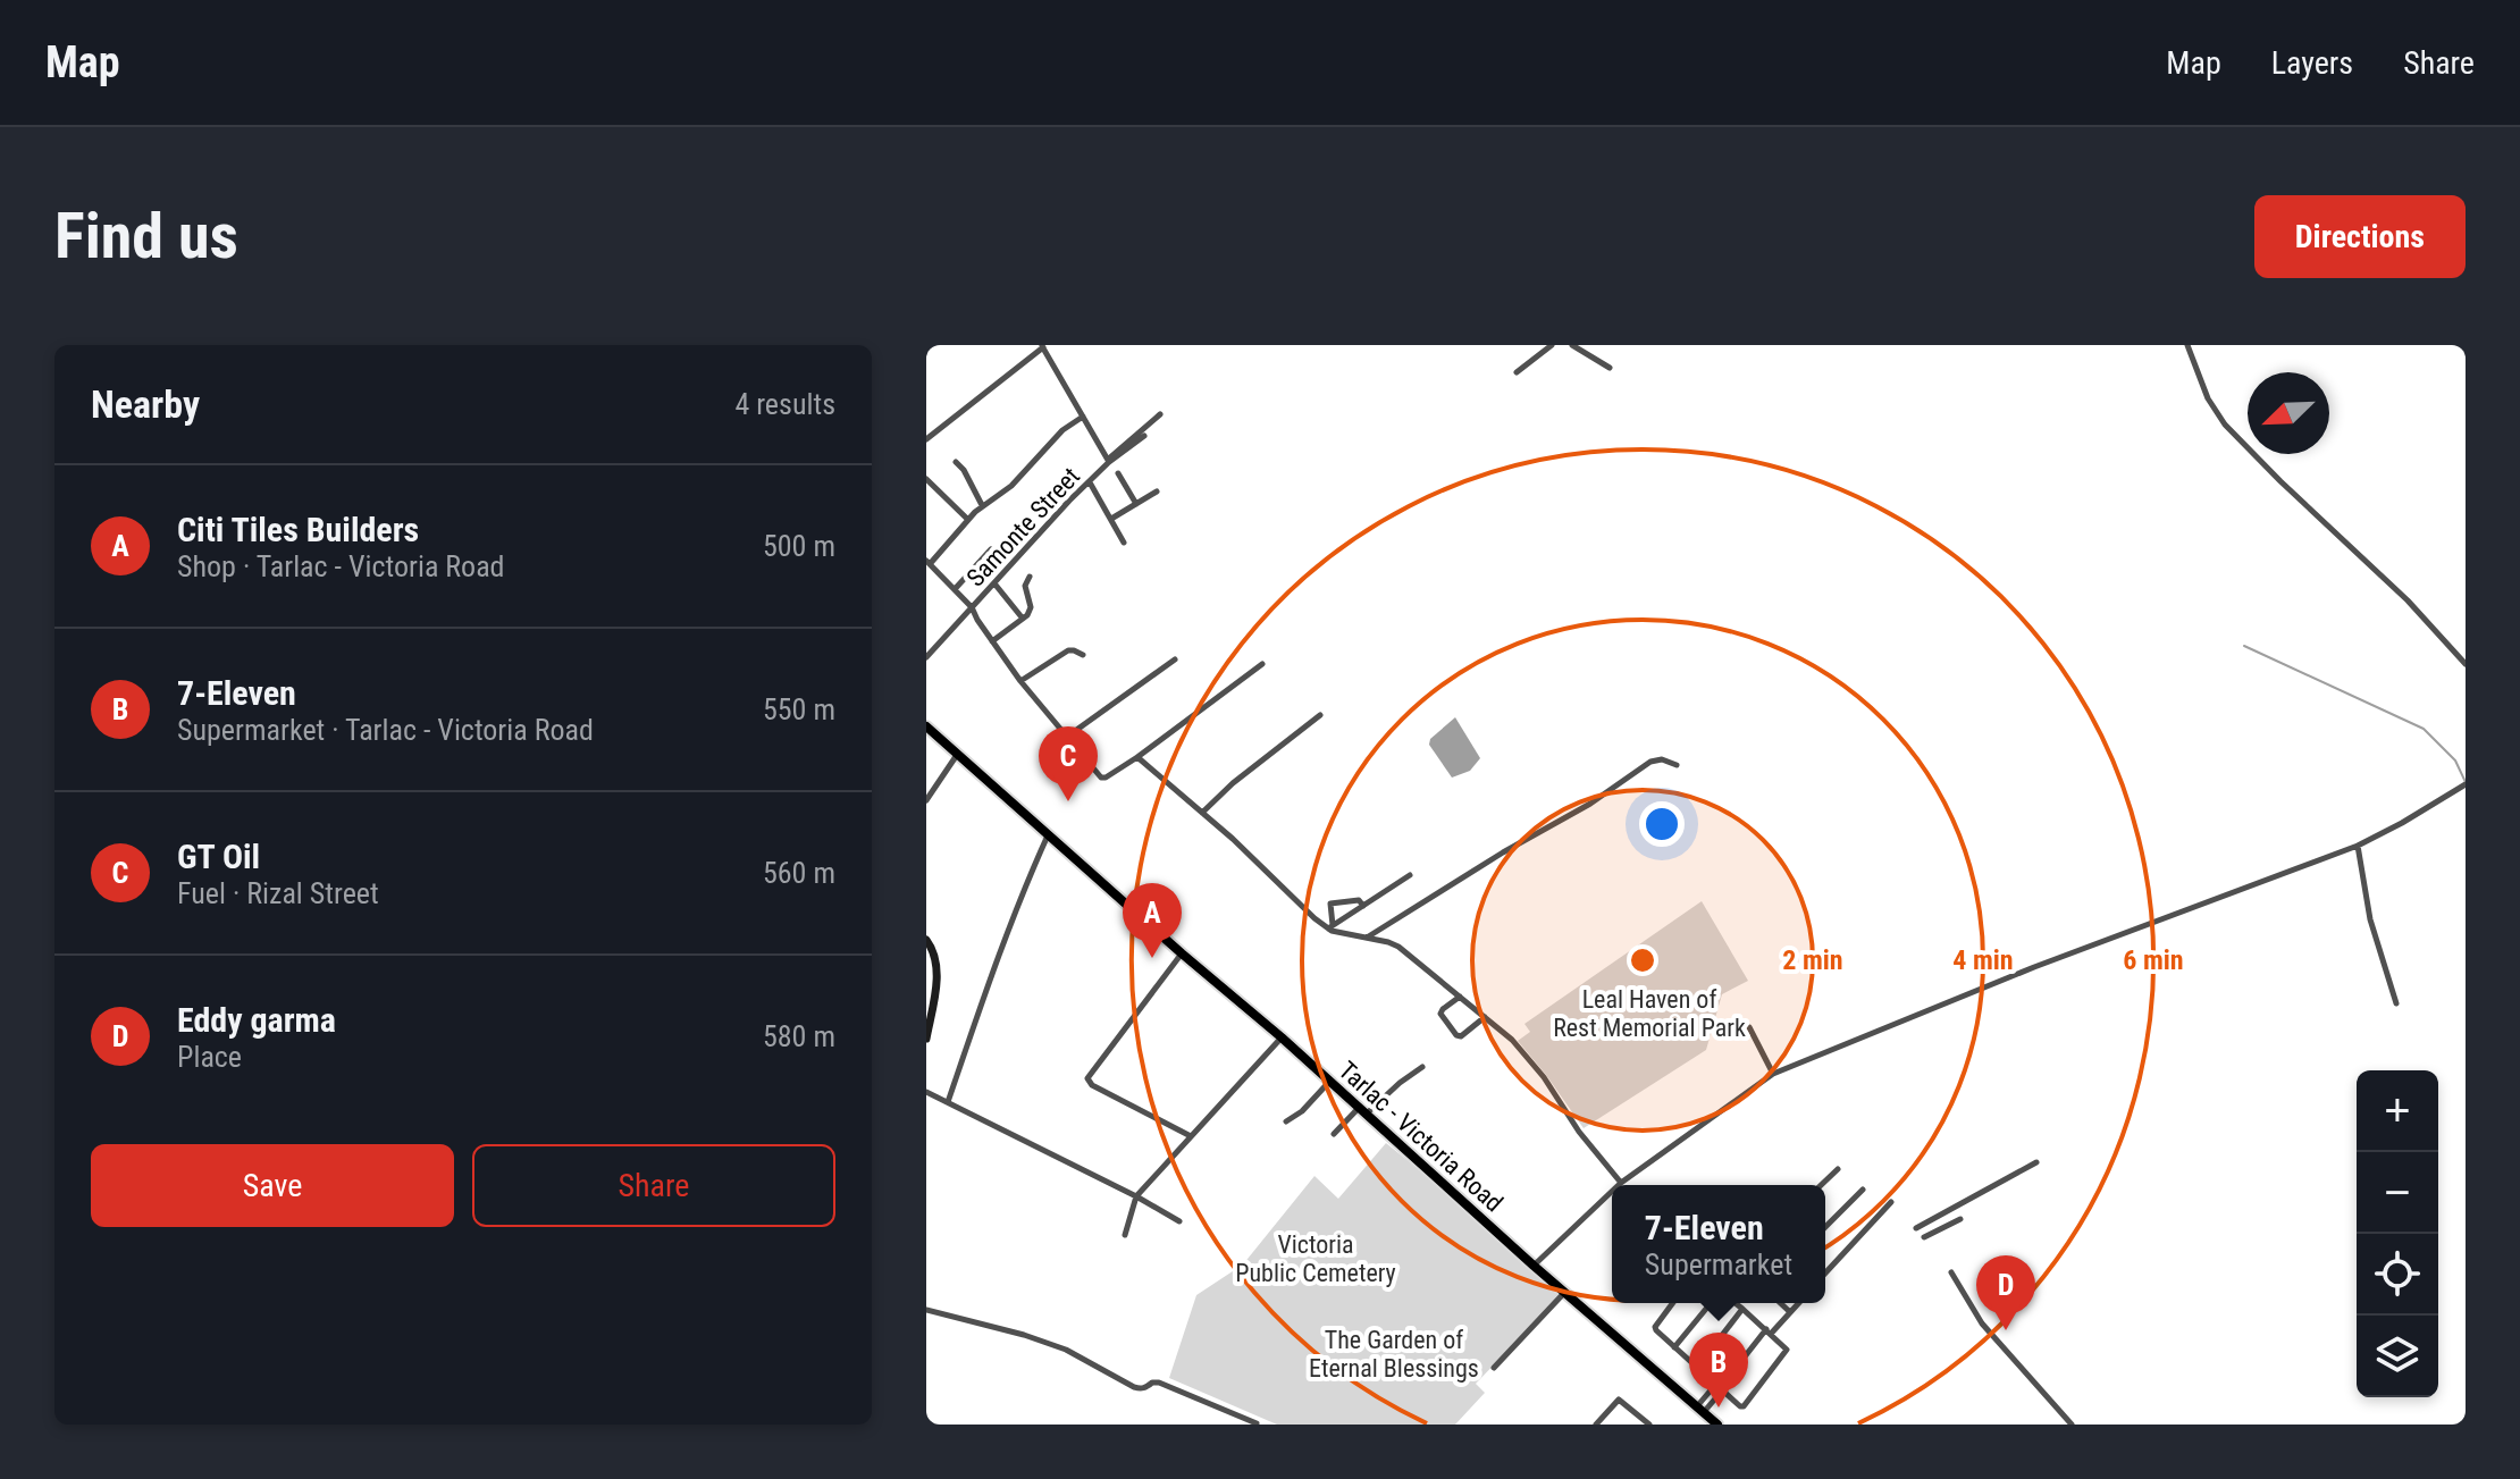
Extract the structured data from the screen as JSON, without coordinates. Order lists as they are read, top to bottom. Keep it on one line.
{"streets":{"main road":["Tarlac - Victoria Road"],"street":["Samonte Street"]},"parks":["Leal Haven of Rest Memorial Park","Victoria Public Cemetery","The Garden of Eternal Blessings"],"north":"bottom left","page":{"header":"Map","nav":["Map","Layers","Share"],"buttons":["Directions",["Save","Share"]],"title":"Find us","heading":["Nearby","4 results"],"list":[{"mark":"A","name":"Citi Tiles Builders","note":"Shop · Tarlac - Victoria Road","value":"500 m"},{"mark":"B","name":"7-Eleven","note":"Supermarket · Tarlac - Victoria Road","value":"550 m"},{"mark":"C","name":"GT Oil","note":"Fuel · Rizal Street","value":"560 m"},{"mark":"D","name":"Eddy garma","note":"Place","value":"580 m"}],"pins":["C","A","D","B"],"map_buttons":["+","−"],"popup":["7-Eleven","Supermarket"]},"rings":["2 min","4 min","6 min"]}
